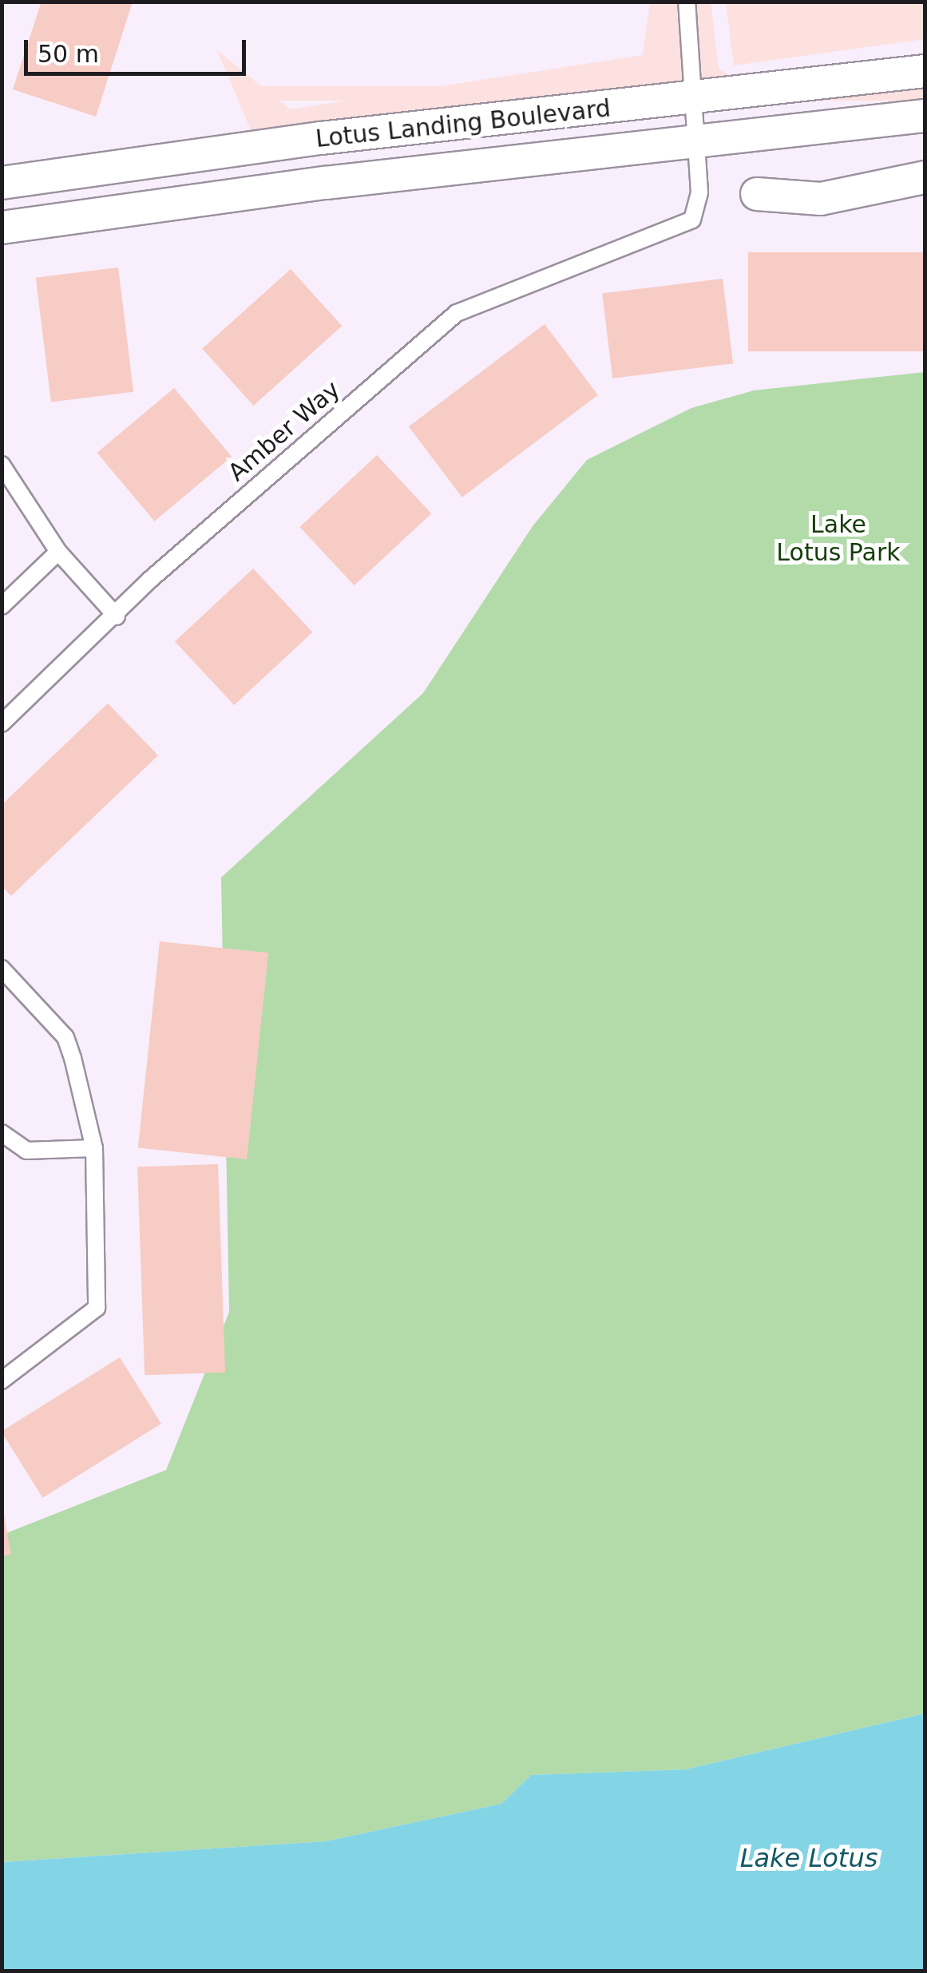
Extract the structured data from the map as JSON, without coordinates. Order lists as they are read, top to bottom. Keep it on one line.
{"streets":{"street":["Lotus Landing Boulevard"],"lane":["Amber Way"]},"crossings":[["Lotus Landing Boulevard","Amber Way"]],"water":["Lake Lotus"],"parks":["Lake Lotus Park"],"scale_bar":"50 m"}
